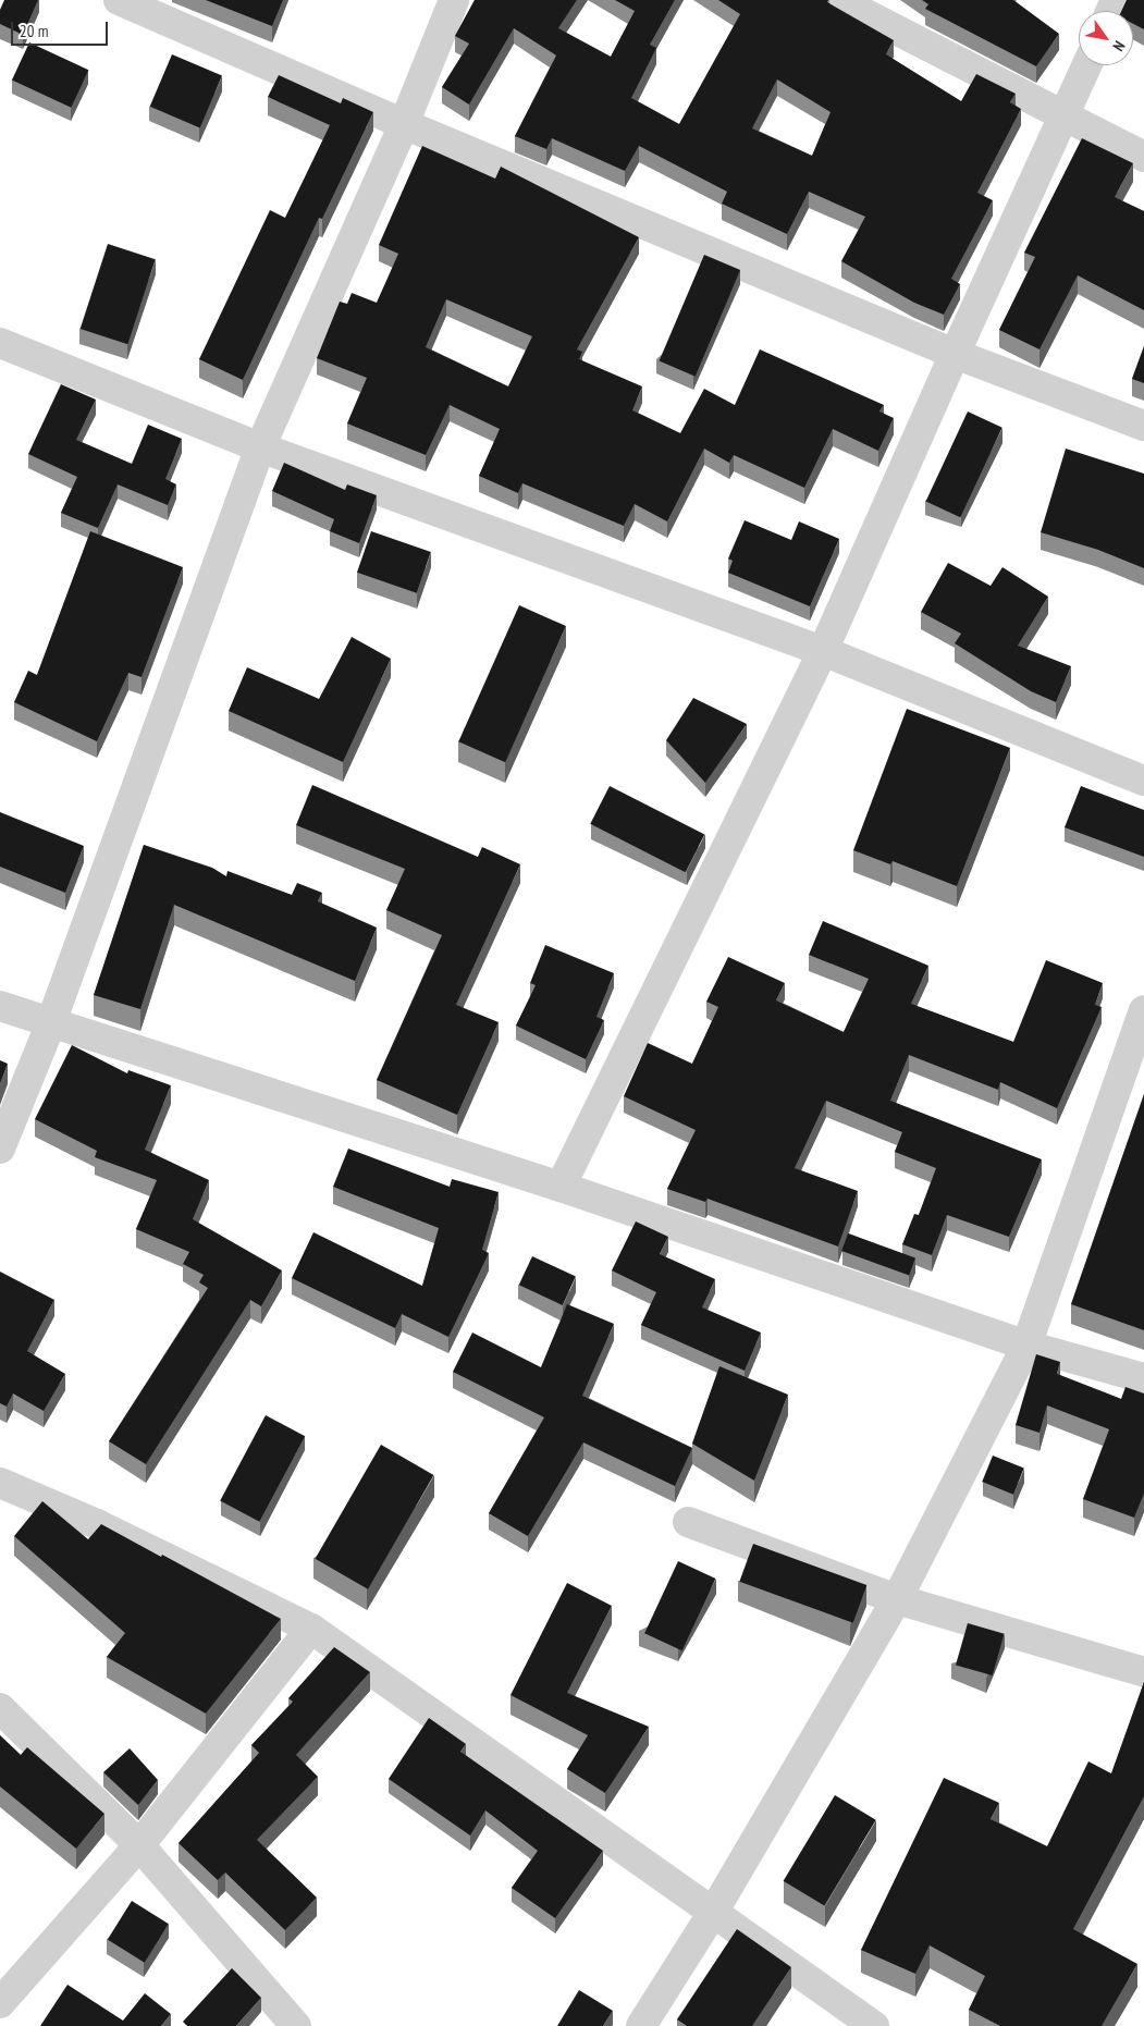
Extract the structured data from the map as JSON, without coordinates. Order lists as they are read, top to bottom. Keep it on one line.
{"scale_bar":"20 m","north":"bottom right"}
